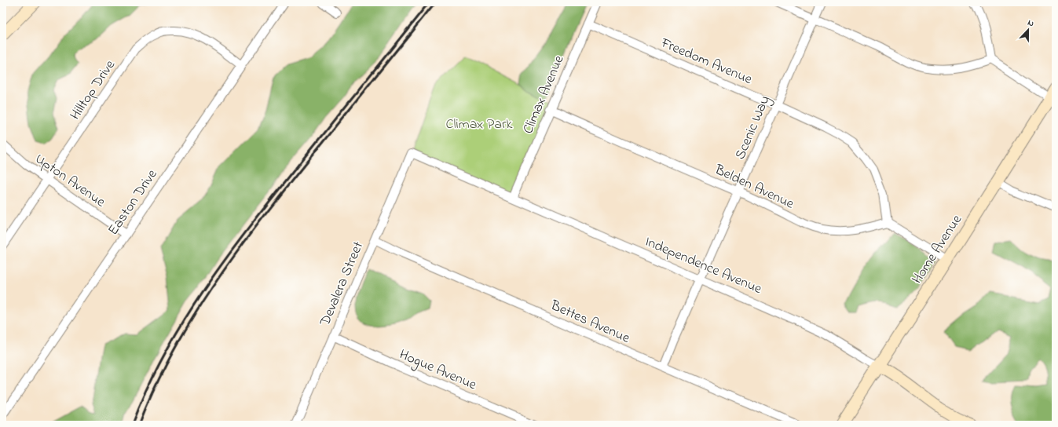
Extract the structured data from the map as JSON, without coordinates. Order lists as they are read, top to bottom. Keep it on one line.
{"streets":{"street":["Freedom Avenue","Hilltop Drive","Climax Avenue","Scenic Way","Upton Avenue","Belden Avenue","Easton Drive","Home Avenue","Independence Avenue","Devalera Street","Bettes Avenue","Hogue Avenue"]},"crossings":[["Freedom Avenue","Climax Avenue"],["Freedom Avenue","Scenic Way"],["Freedom Avenue","Belden Avenue"],["Hilltop Drive","Upton Avenue"],["Hilltop Drive","Easton Drive"],["Climax Avenue","Belden Avenue"],["Climax Avenue","Independence Avenue"],["Scenic Way","Belden Avenue"],["Scenic Way","Independence Avenue"],["Scenic Way","Bettes Avenue"],["Upton Avenue","Easton Drive"],["Home Avenue","Independence Avenue"],["Independence Avenue","Devalera Street"],["Devalera Street","Bettes Avenue"],["Devalera Street","Hogue Avenue"]],"parks":["Climax Park"],"north":"top"}
